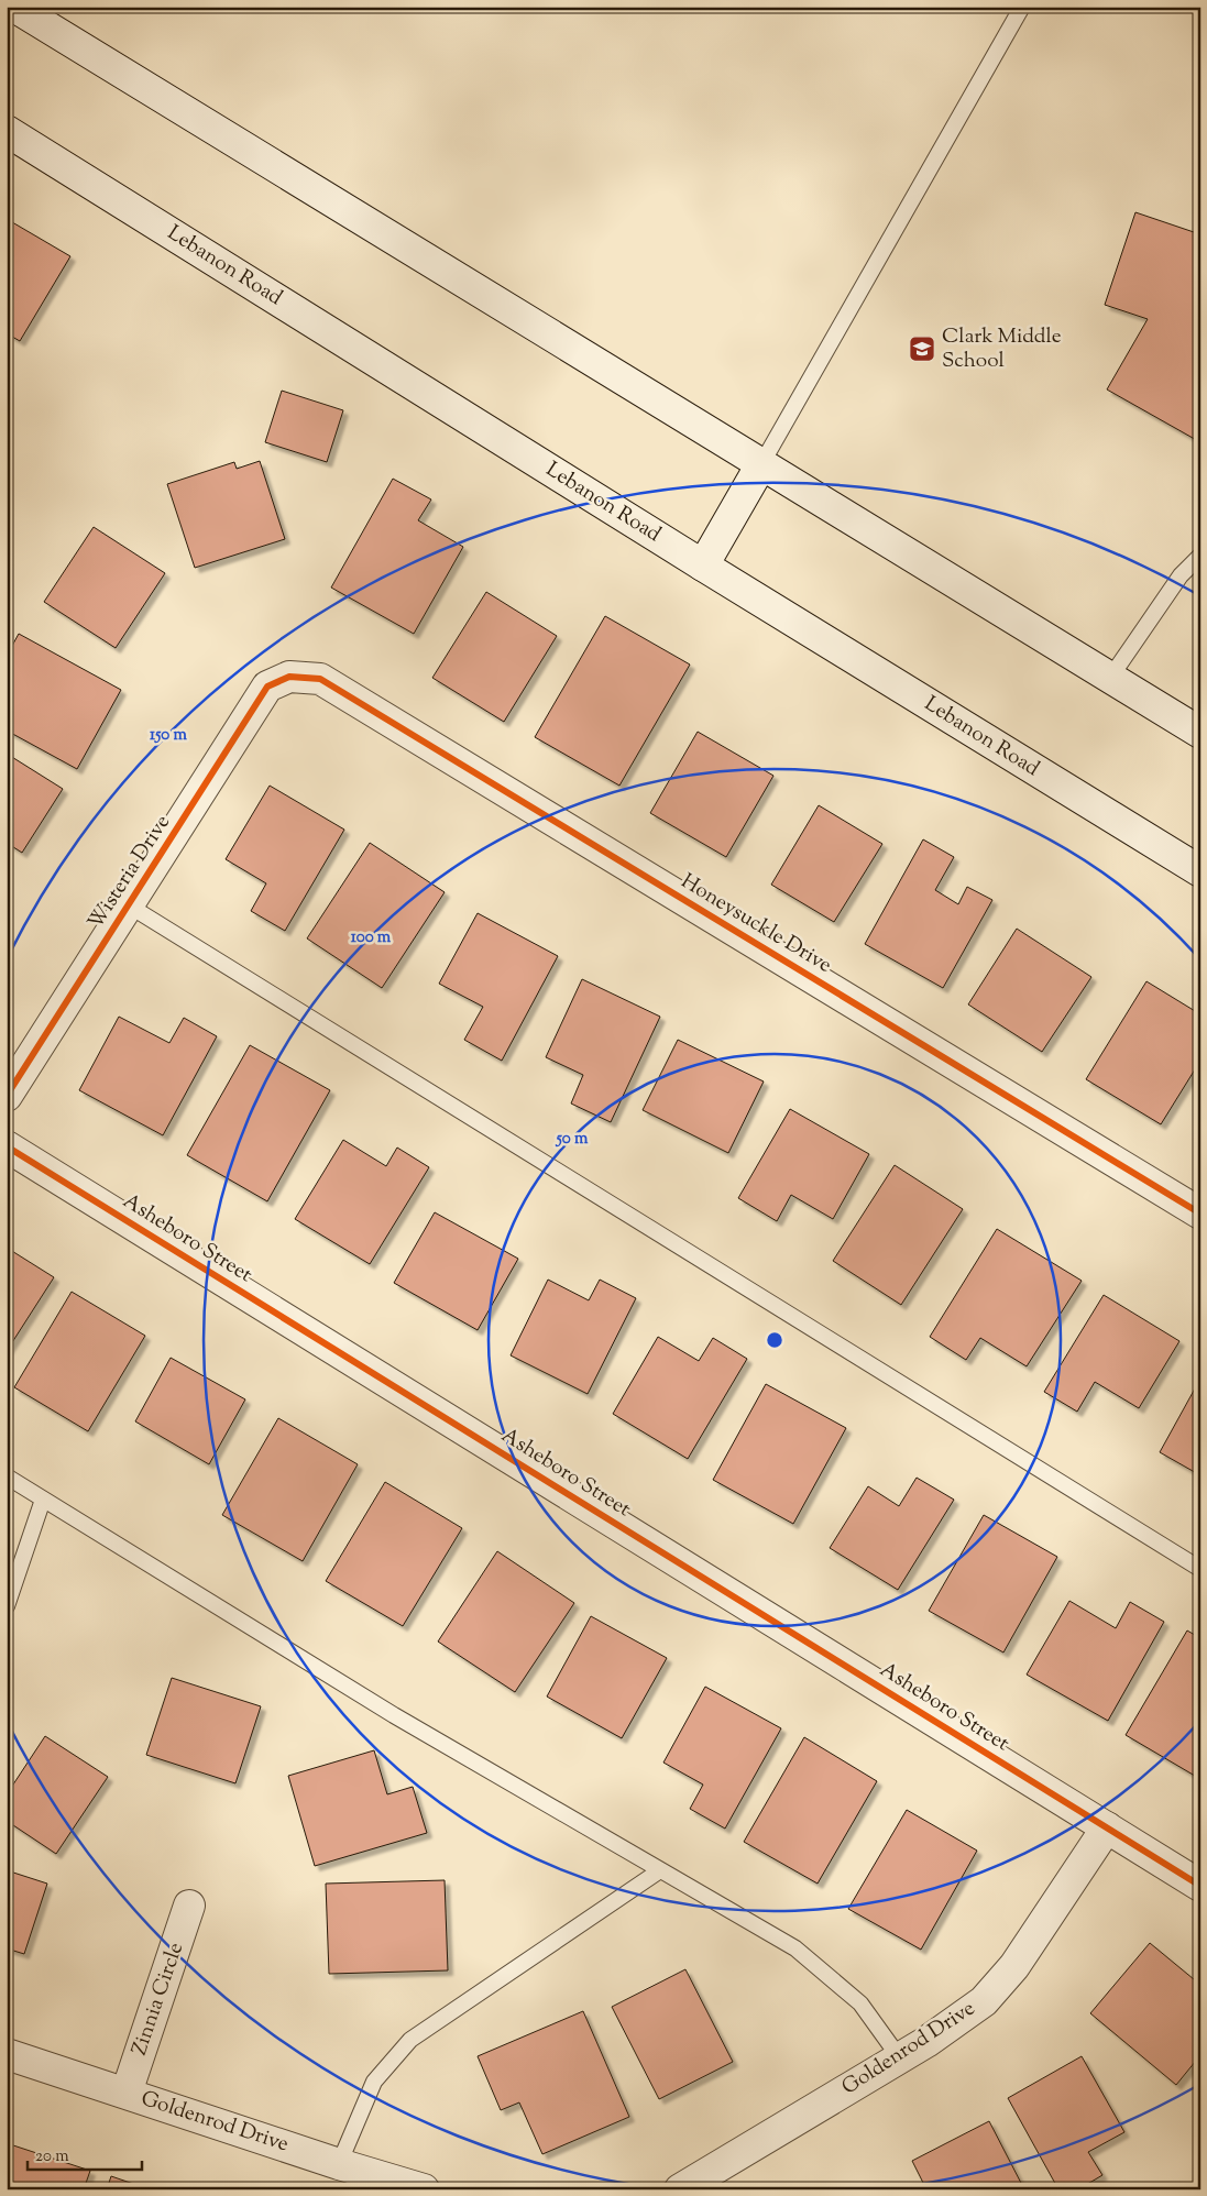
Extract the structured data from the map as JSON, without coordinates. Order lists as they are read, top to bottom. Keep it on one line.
{"streets":{"street":["Lebanon Road","Wisteria Drive","Honeysuckle Drive","Asheboro Street","Zinnia Circle","Goldenrod Drive"]},"crossings":[["Wisteria Drive","Honeysuckle Drive"],["Asheboro Street","Goldenrod Drive"],["Zinnia Circle","Goldenrod Drive"]],"places":{"school or university":["Clark Middle School"]},"scale_bar":"20 m","rings":["150 m","100 m","50 m"]}
